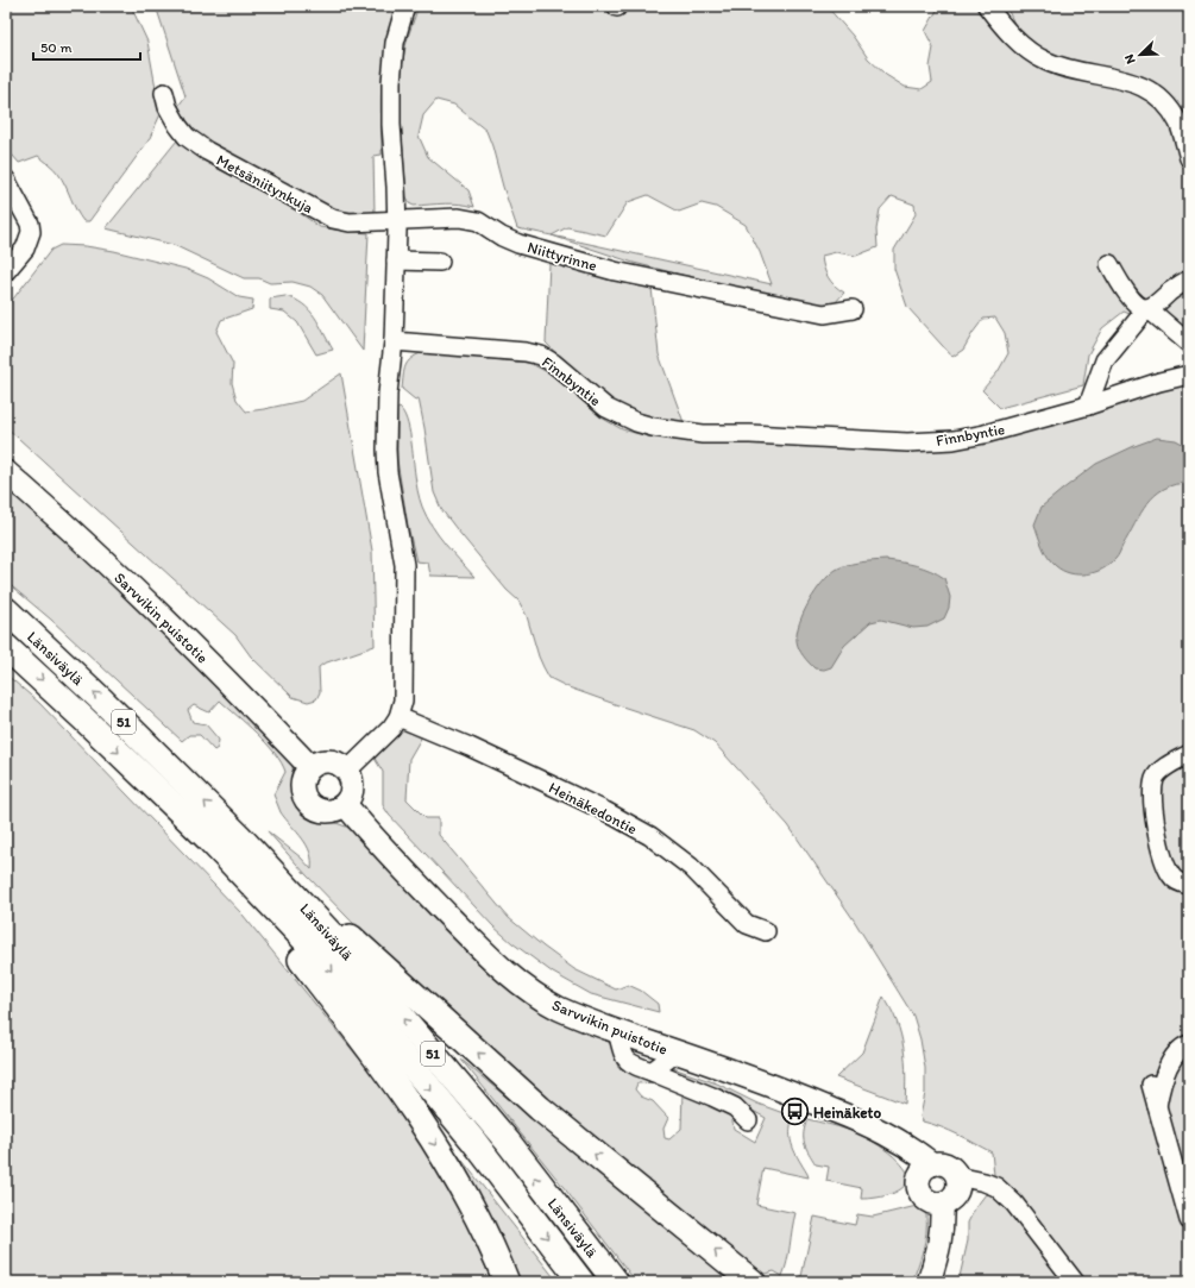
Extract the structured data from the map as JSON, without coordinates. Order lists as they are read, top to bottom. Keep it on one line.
{"streets":{"highway":["Länsiväylä","51"],"main road":["Sarvvikin puistotie"],"street":["Metsäniitynkuja","Niittyrinne","Finnbyntie","Heinäkedontie"]},"crossings":[["Metsäniitynkuja","Niittyrinne"]],"places":{"bus stop":["Heinäketo"]},"scale_bar":"50 m","north":"bottom left"}
